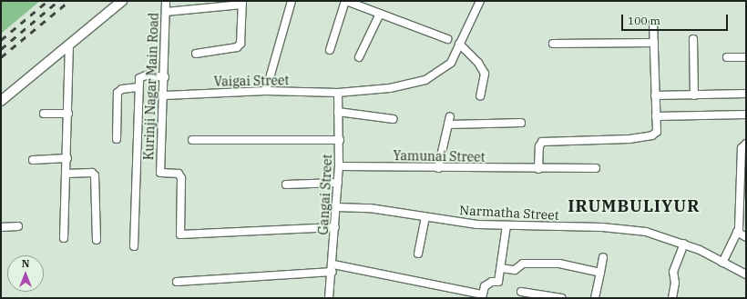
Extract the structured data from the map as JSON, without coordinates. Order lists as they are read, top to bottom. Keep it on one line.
{"streets":{"street":["Vaigai Street","Kurinji Nagar Main Road","Yamunai Street","Gangai Street","Narmatha Street"]},"crossings":[["Vaigai Street","Kurinji Nagar Main Road"],["Vaigai Street","Gangai Street"],["Kurinji Nagar Main Road","Gangai Street"],["Yamunai Street","Gangai Street"],["Gangai Street","Narmatha Street"]],"districts":["IRUMBULIYUR"],"scale_bar":"100 m","north":"top"}
